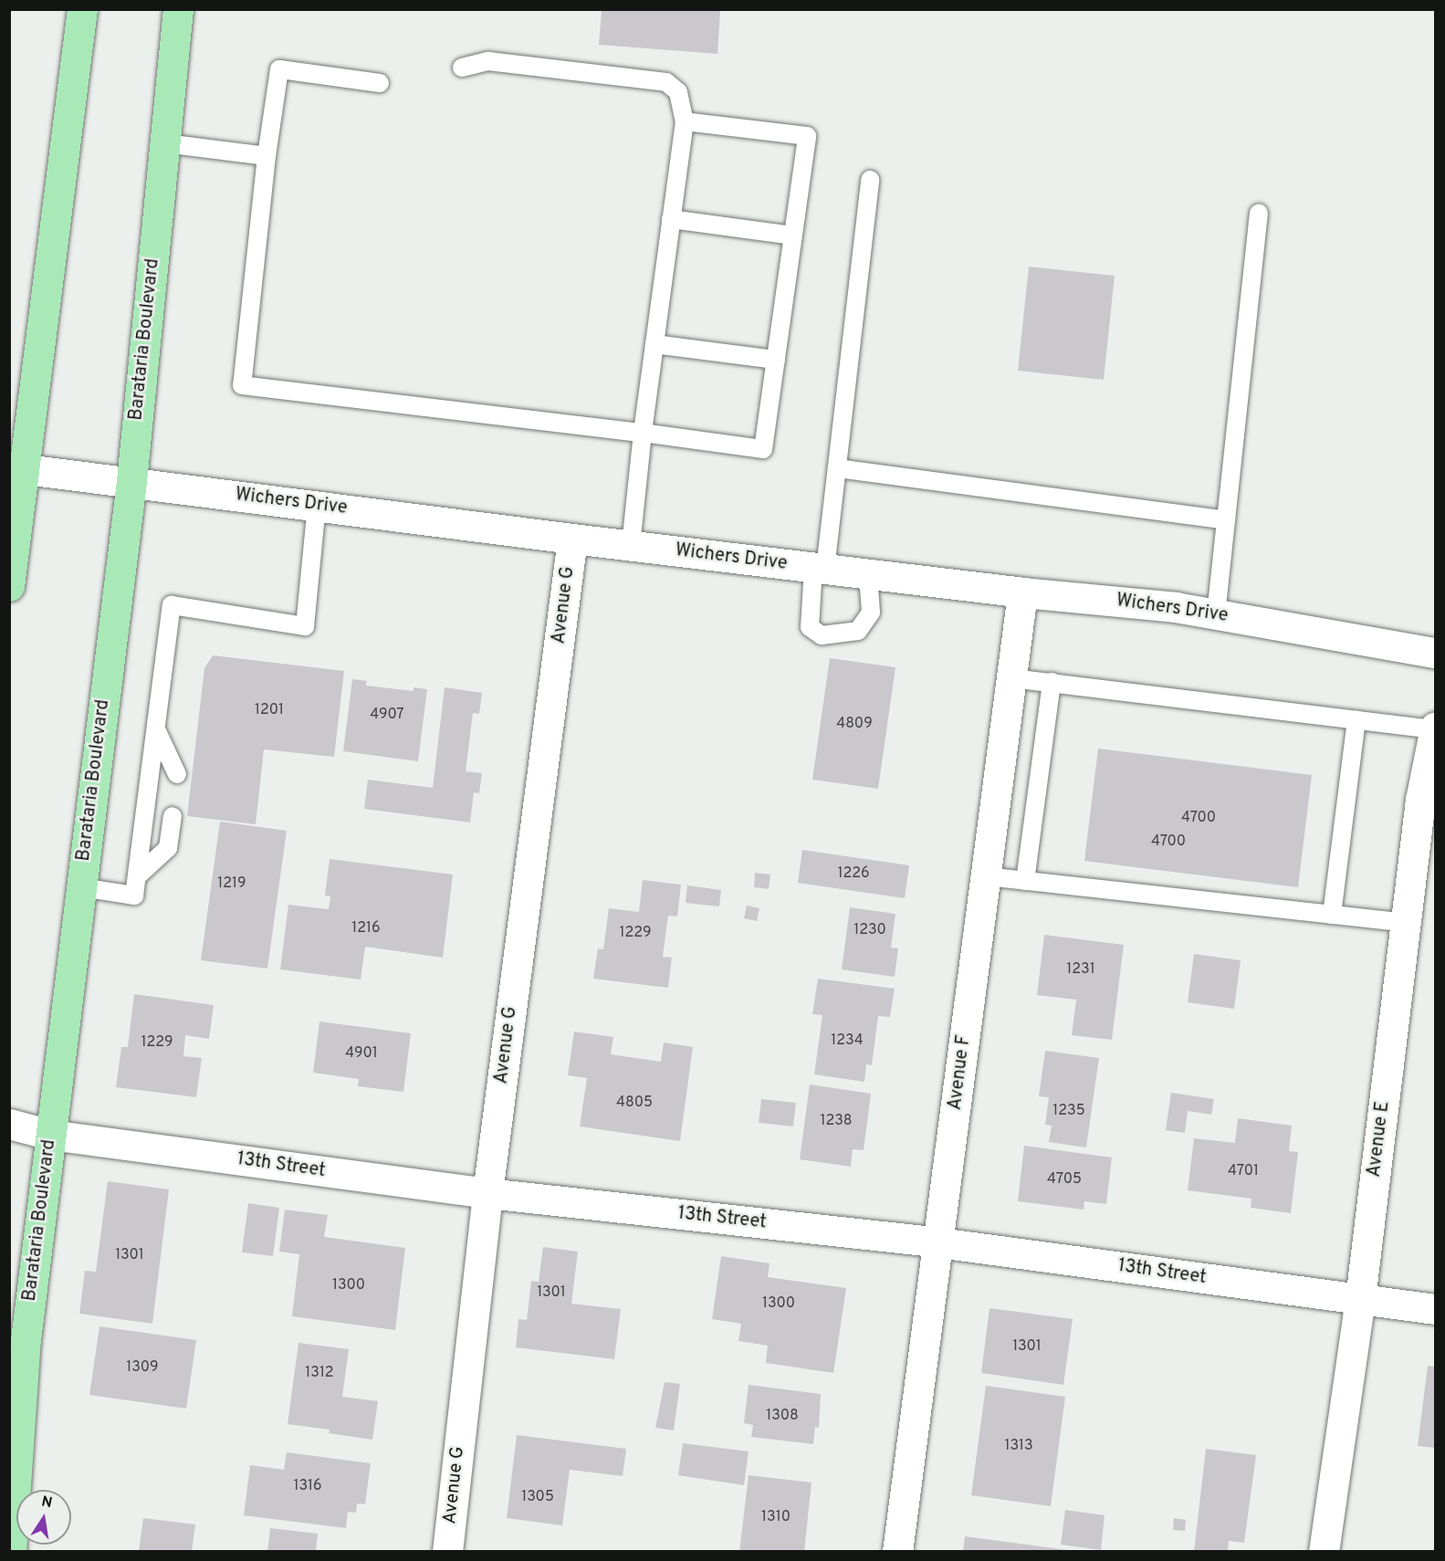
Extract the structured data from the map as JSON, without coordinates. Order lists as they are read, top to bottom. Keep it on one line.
{"streets":{"main road":["Barataria Boulevard"],"street":["Wichers Drive","Avenue G","Avenue F","Avenue E","13th Street"]},"crossings":[["Barataria Boulevard","Wichers Drive"],["Barataria Boulevard","13th Street"],["Wichers Drive","Avenue G"],["Wichers Drive","Avenue F"],["Avenue G","13th Street"],["Avenue F","13th Street"],["Avenue E","13th Street"]],"house_numbers":["1201","4907","4809","4700","4700","1226","1219","1216","1230","1229","1231","1234","1229","4901","4805","1235","1238","4701","4705","1301","1300","1301","1300","1301","1309","1312","1308","1313","1316","1305","1310"],"north":"top"}
